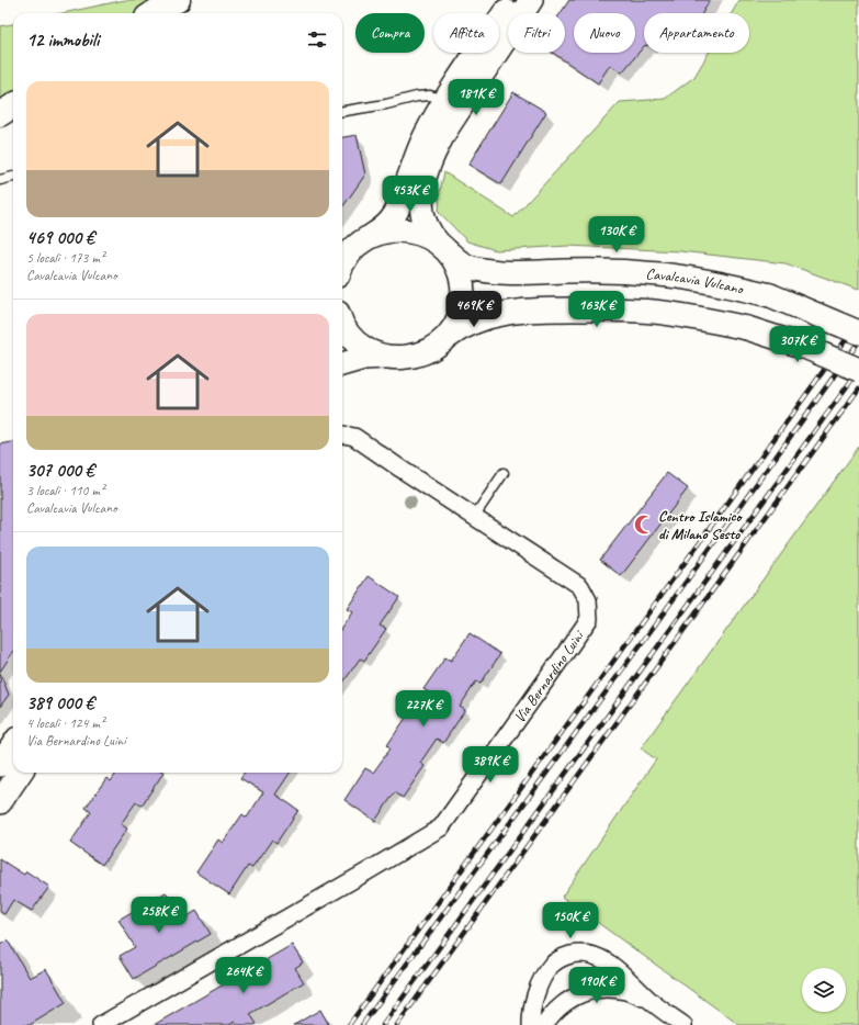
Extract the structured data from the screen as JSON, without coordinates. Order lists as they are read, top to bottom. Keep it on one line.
{"streets":{"main road":["Cavalcavia Vulcano"],"street":["Via Bernardino Luini"]},"places":{"mosque":["Centro Islamico di Milano Sesto"]},"page":{"chip":["Compra","Affitta","Filtri","Nuovo","Appartamento"],"heading":"12 immobili","list":[{"name":"469 000 €","note":"5 locali · 173 m² · Cavalcavia Vulcano"},{"name":"307 000 €","note":"3 locali · 110 m² · Cavalcavia Vulcano"},{"name":"389 000 €","note":"4 locali · 124 m² · Via Bernardino Luini"}],"price":["181K €","453K €","130K €","469K €","163K €","307K €","227K €","389K €","258K €","150K €","264K €","190K €"]}}
